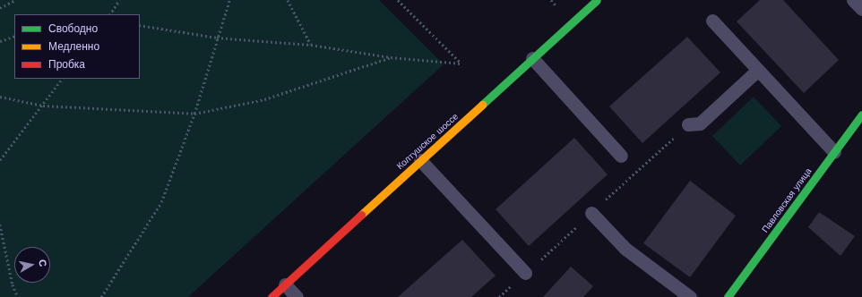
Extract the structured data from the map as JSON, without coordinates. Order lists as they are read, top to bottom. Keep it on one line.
{"streets":{"main road":["Колтушское шоссе","Павловская улица"]},"legend":["Свободно","Медленно","Пробка"],"north":"right"}
